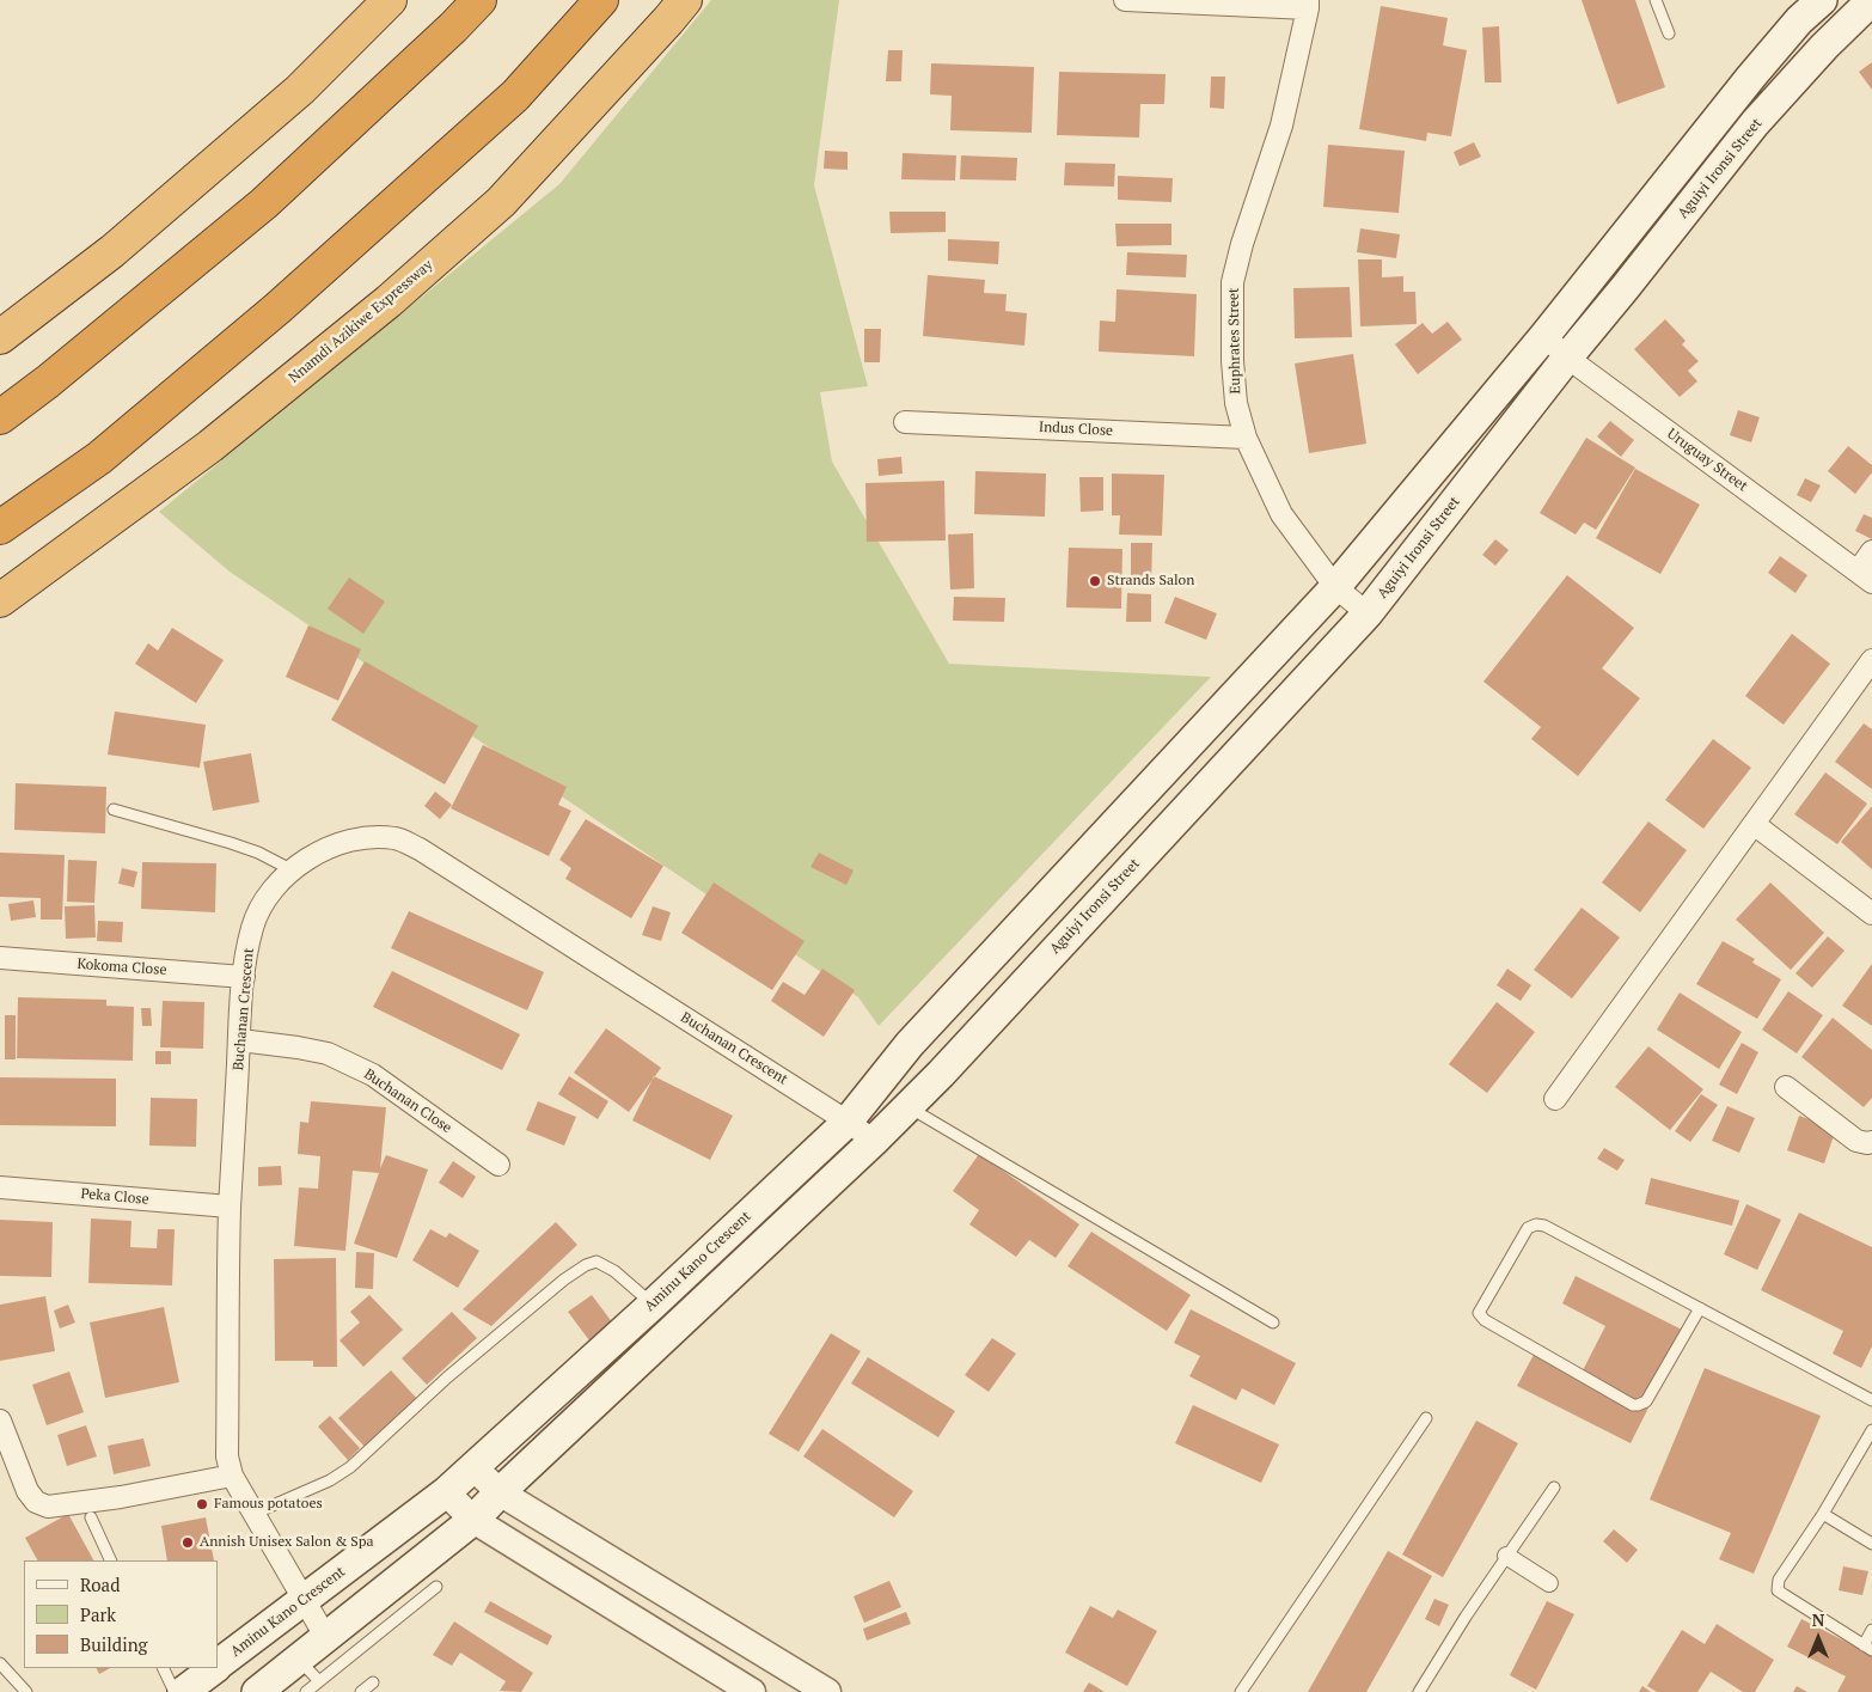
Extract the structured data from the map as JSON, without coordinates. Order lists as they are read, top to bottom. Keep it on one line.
{"streets":{"highway":["Nnamdi Azikiwe Expressway"],"main road":["Aguiyi Ironsi Street","Aminu Kano Crescent"],"street":["Euphrates Street","Indus Close","Uruguay Street","Kokoma Close","Buchanan Crescent","Buchanan Close","Peka Close"]},"crossings":[["Aguiyi Ironsi Street","Euphrates Street"],["Aguiyi Ironsi Street","Uruguay Street"],["Euphrates Street","Indus Close"],["Euphrates Street","Aminu Kano Crescent"],["Kokoma Close","Buchanan Crescent"],["Buchanan Crescent","Buchanan Close"],["Buchanan Crescent","Peka Close"],["Buchanan Crescent","Aminu Kano Crescent"]],"places":["Strands Salon","Famous potatoes","Annish Unisex Salon & Spa"],"legend":["Road","Park","Building"],"north":"top"}
